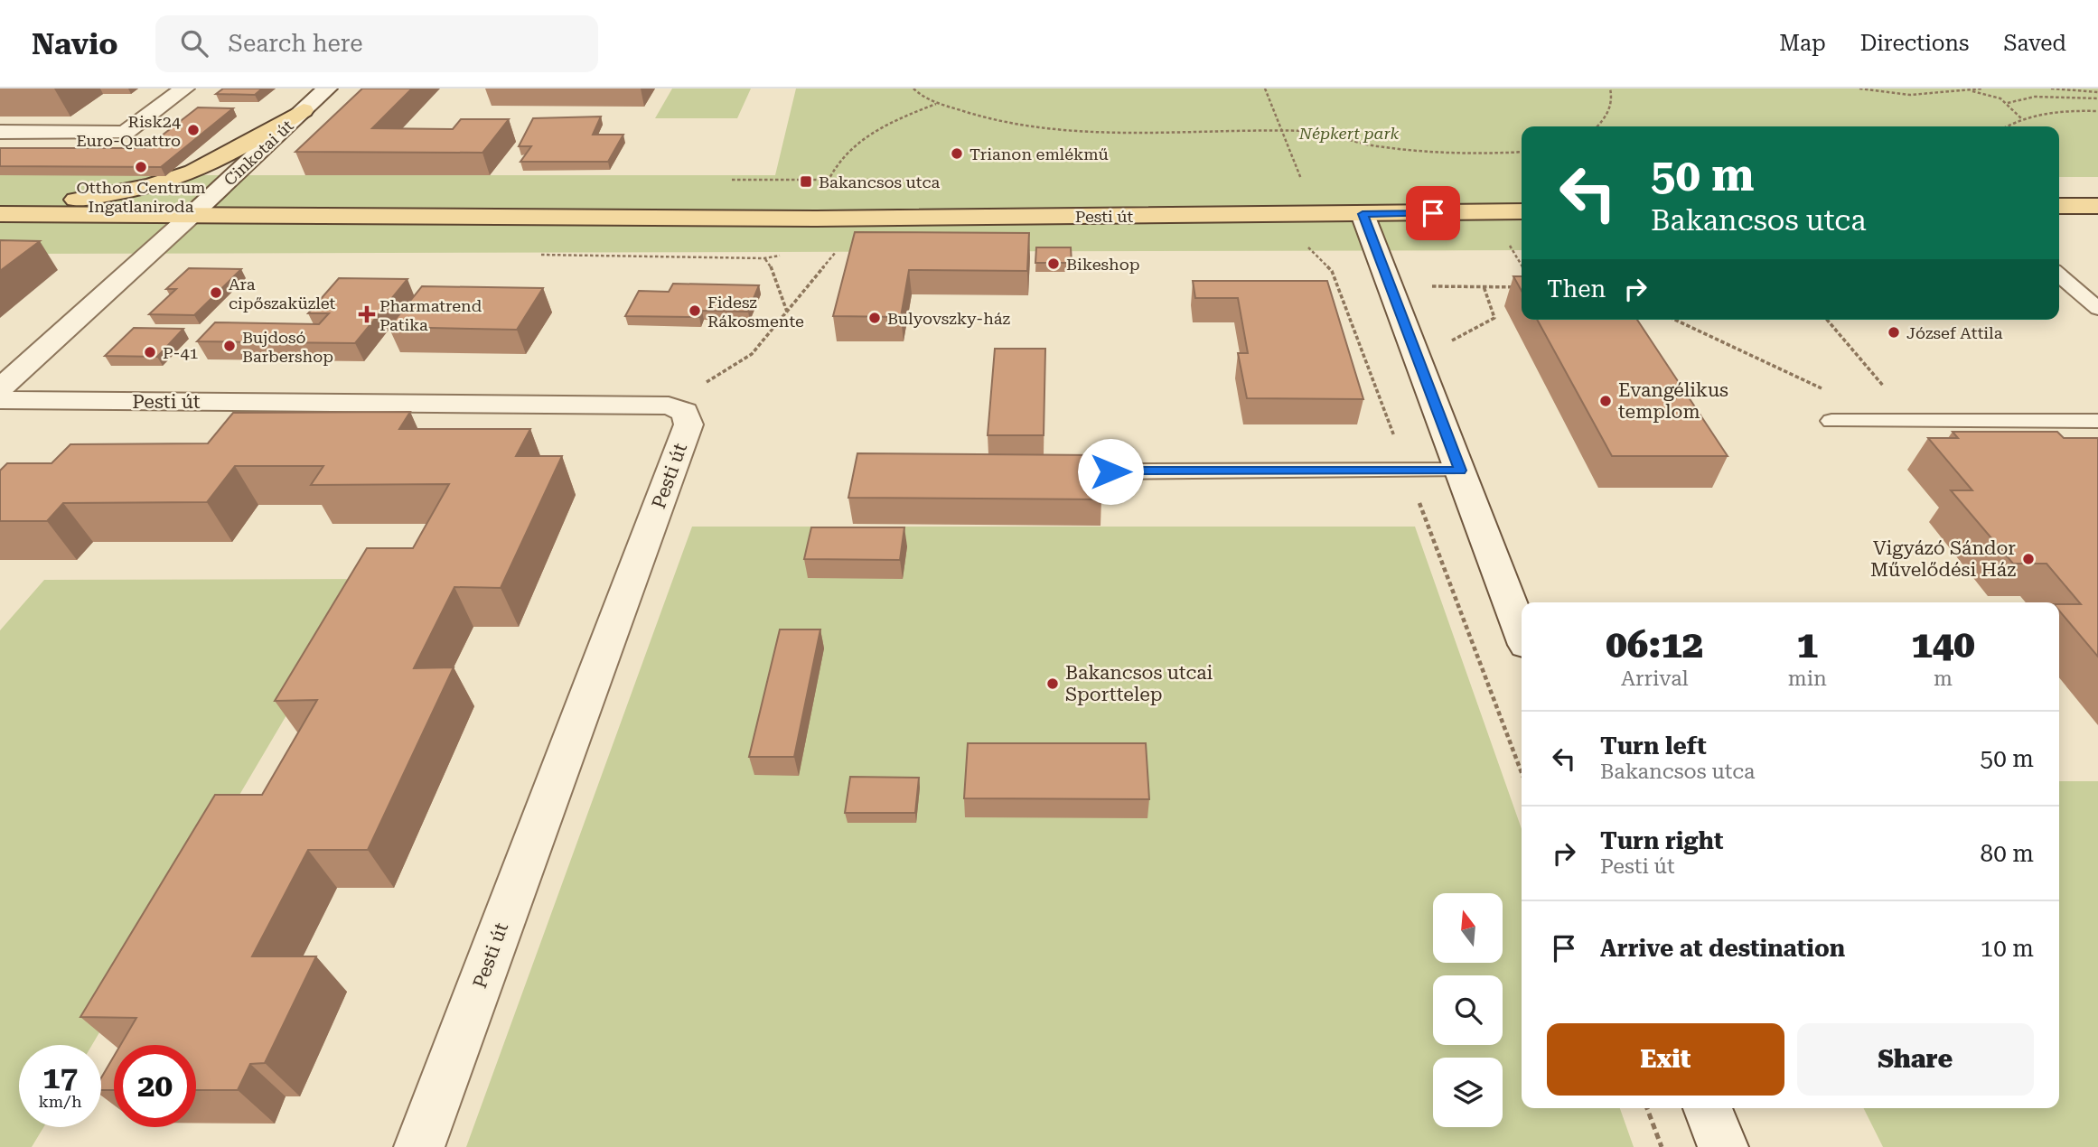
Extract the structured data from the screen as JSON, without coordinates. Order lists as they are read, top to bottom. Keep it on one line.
{"streets":{"main road":["Pesti út"],"street":["Cinkotai út"]},"crossings":[["Cinkotai út","Pesti út"]],"parks":["Népkert park"],"places":{"other":["Risk24 Euro-Quattro","Trianon emlékmű","Otthon Centrum Ingatlaniroda","Bikeshop","Ara cipőszaküzlet","Fidesz Rákosmente","Bulyovszky-ház","József Attila","Bujdosó Barbershop","P-41","Evangélikus templom","Vigyázó Sándor Művelődési Ház","Bakancsos utcai Sporttelep"],"transit":["Bakancsos utca"],"health":["Pharmatrend Patika"]},"north":"top","page":{"header":"Navio","search":"Search here","nav":["Map","Directions","Saved"],"turn":["50 m","Bakancsos utca"],"then":"Then","eta":["06:12","Arrival","1","min","140","m"],"list":[{"name":"Turn left","note":"Bakancsos utca","value":"50 m"},{"name":"Turn right","note":"Pesti út","value":"80 m"},{"name":"Arrive at destination","value":"10 m"}],"buttons":["Exit","Share"],"speed":"17 km/h","limit":"20"}}
